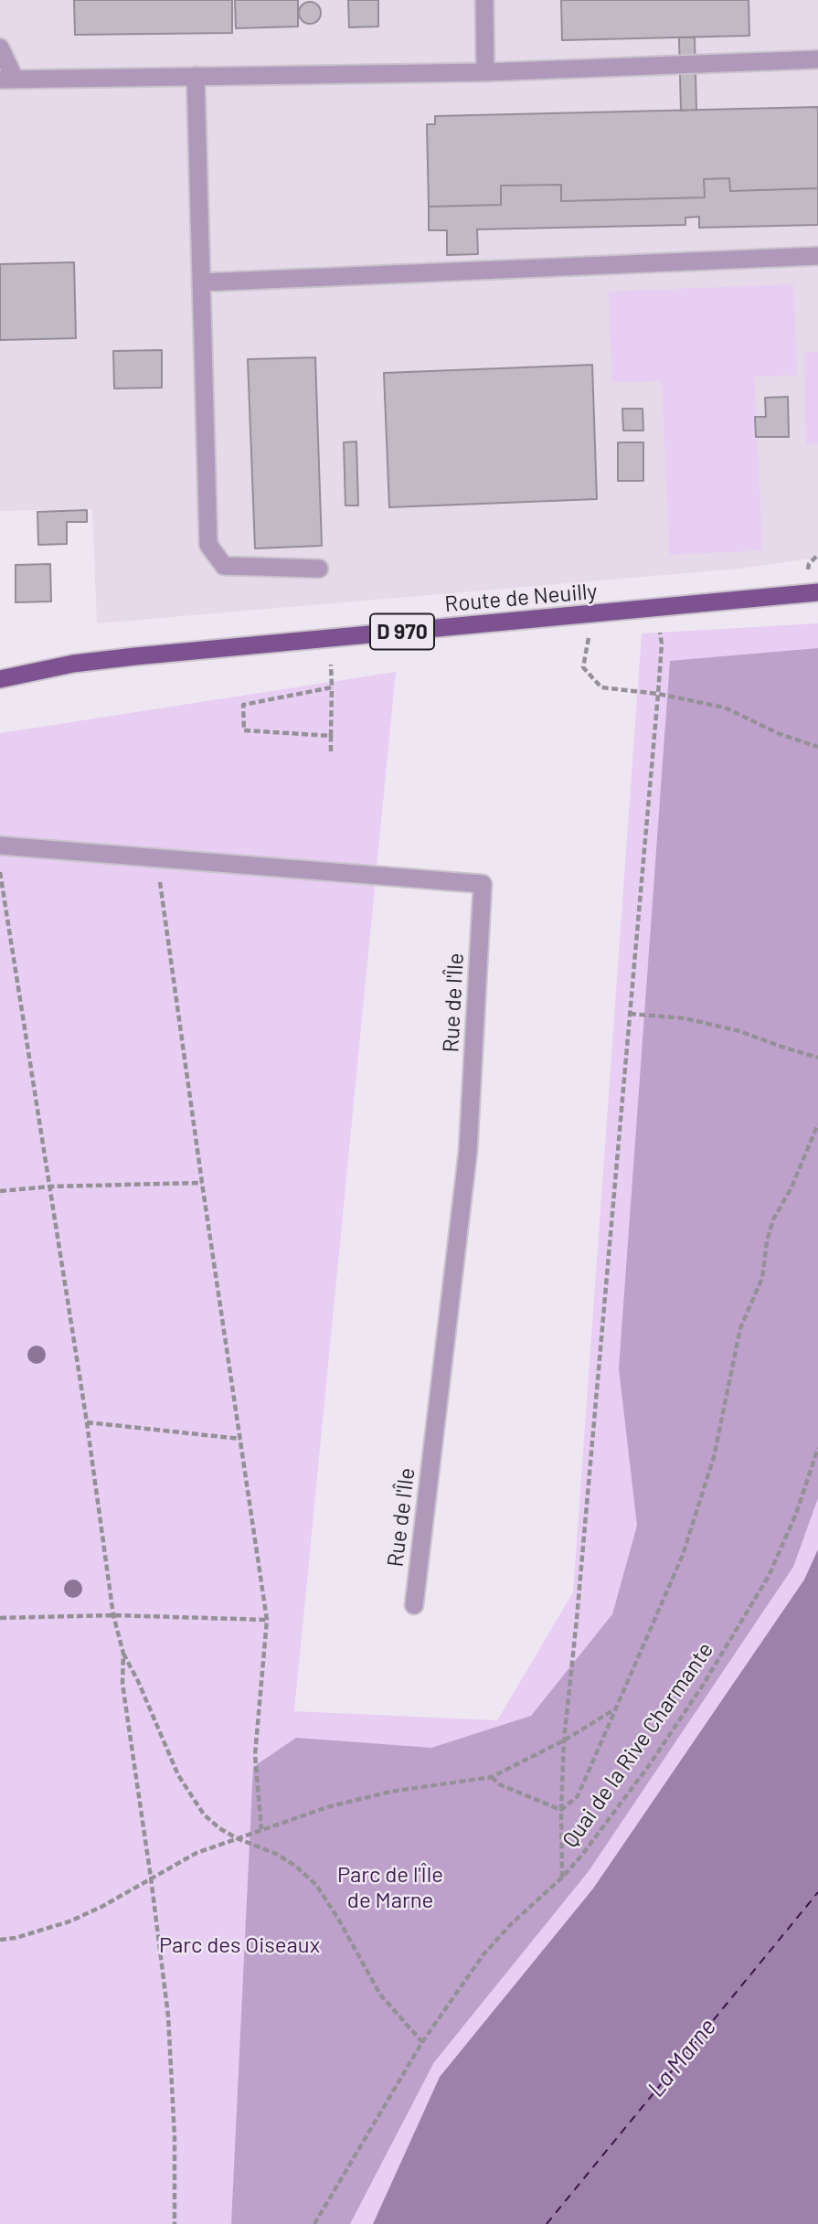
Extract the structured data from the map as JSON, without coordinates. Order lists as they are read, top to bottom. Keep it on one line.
{"streets":{"main road":["Route de Neuilly","D 970"],"street":["Rue de l'Île"],"path":["Quai de la Rive Charmante"]},"water":["La Marne"],"parks":["Parc de l'Île de Marne","Parc des Oiseaux"]}
